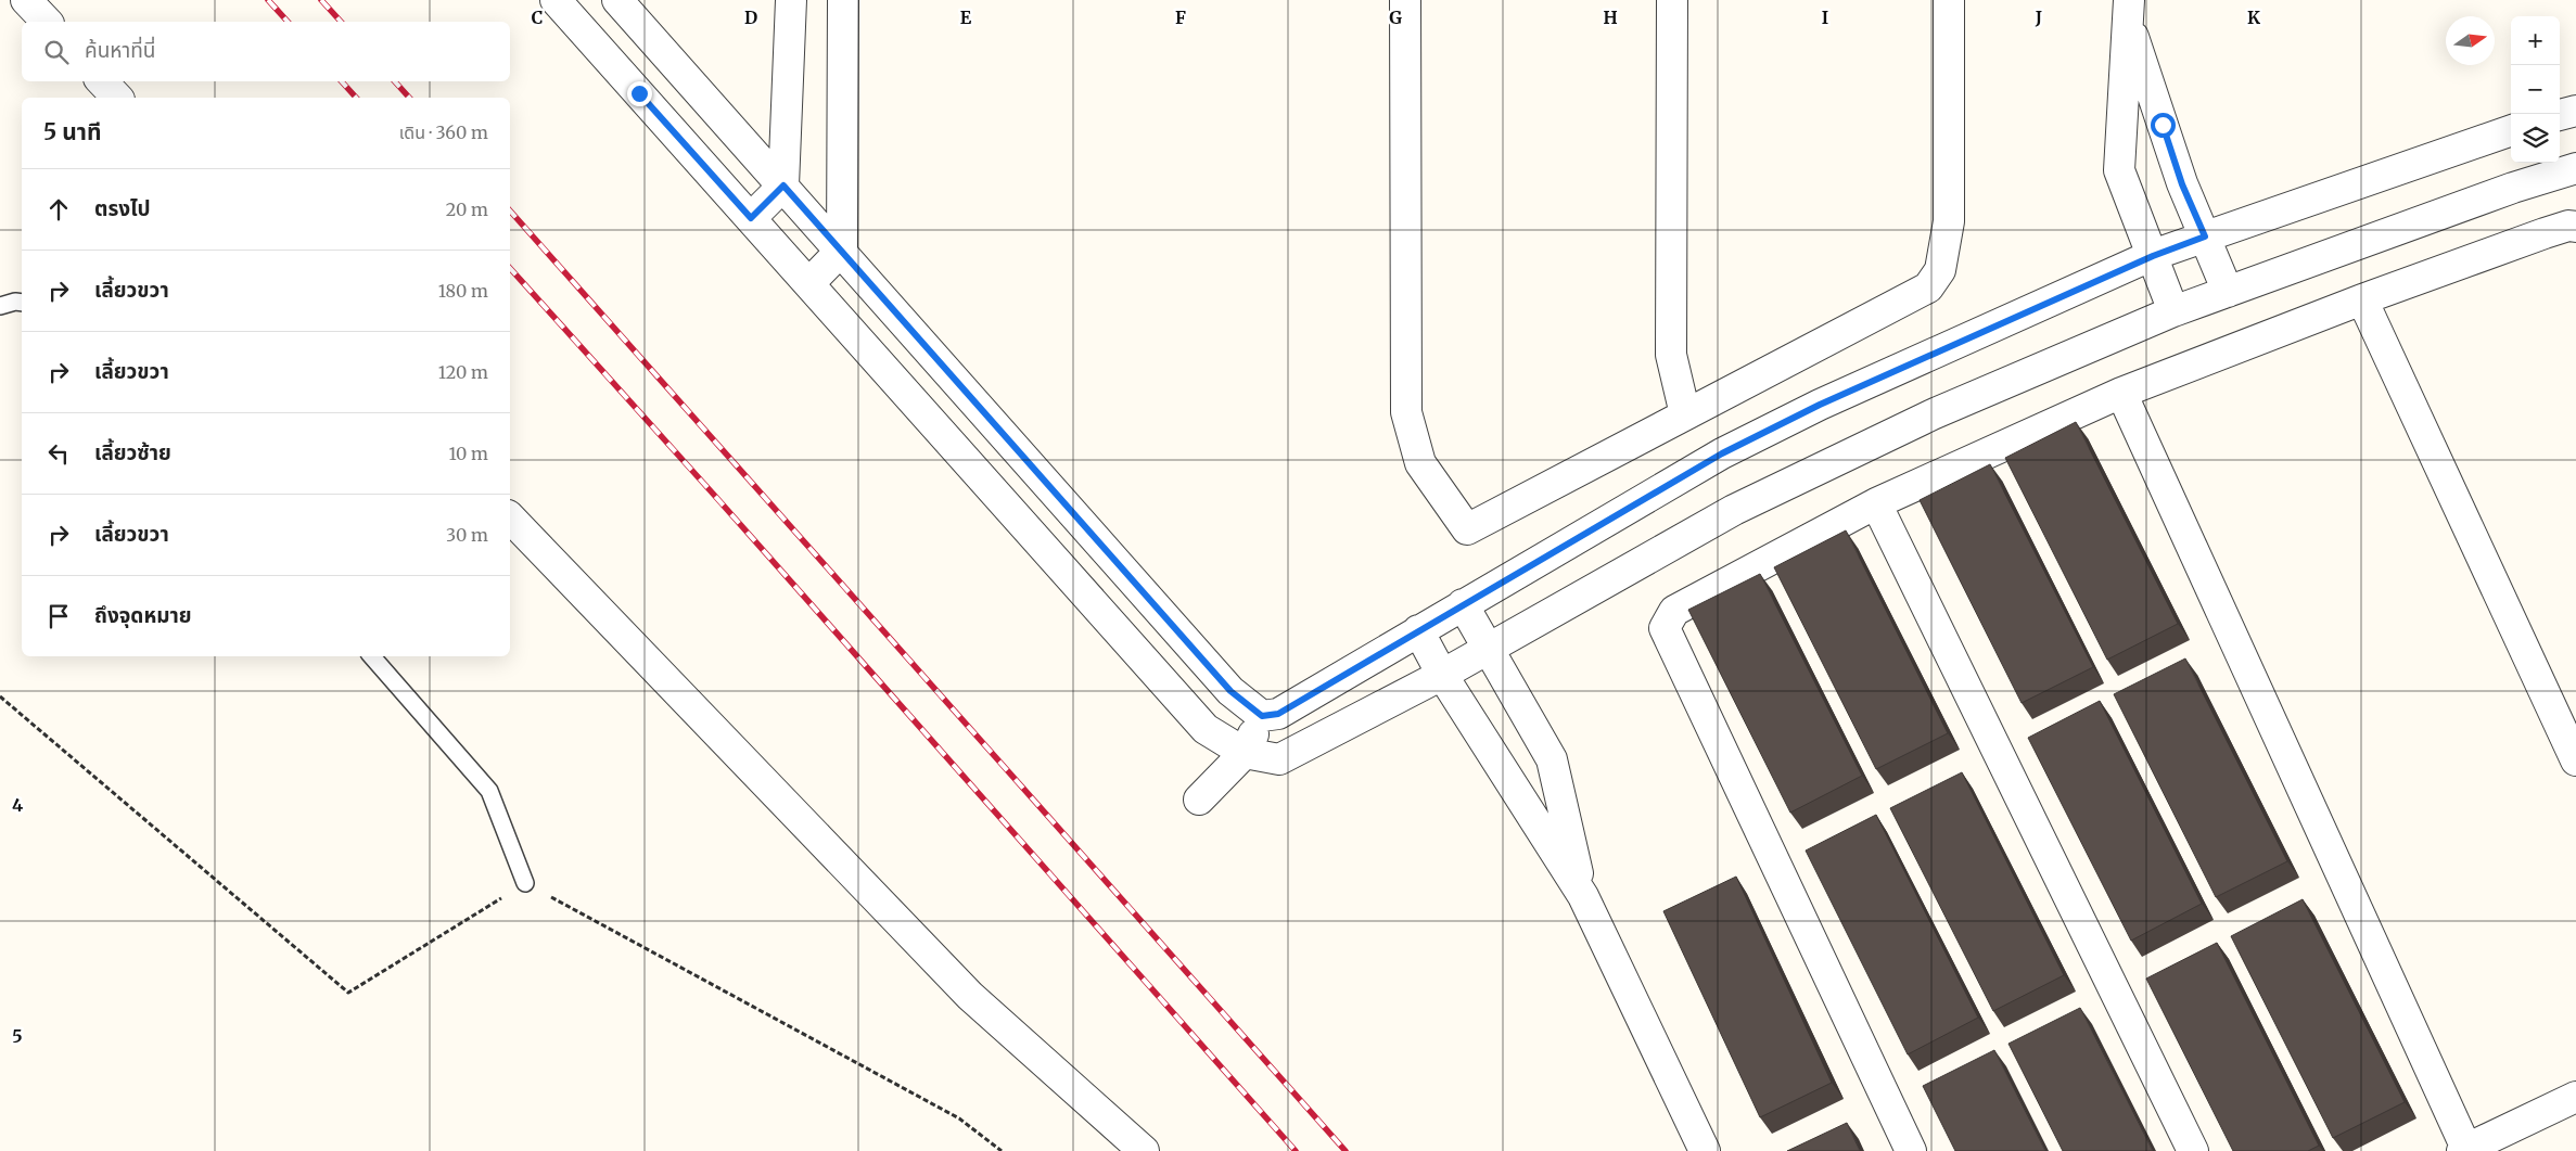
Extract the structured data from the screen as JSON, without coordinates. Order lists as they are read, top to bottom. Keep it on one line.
{"north":"right","page":{"map_buttons":["+","−"],"search":"ค้นหาที่นี่","heading":["5 นาที","เดิน · 360 m"],"list":[["ตรงไป","20 m"],["เลี้ยวขวา","180 m"],["เลี้ยวขวา","120 m"],["เลี้ยวซ้าย","10 m"],["เลี้ยวขวา","30 m"],"ถึงจุดหมาย"]},"grid":{"columns":["C","D","E","F","G","H","I","J","K"],"rows":["4","5"]}}
